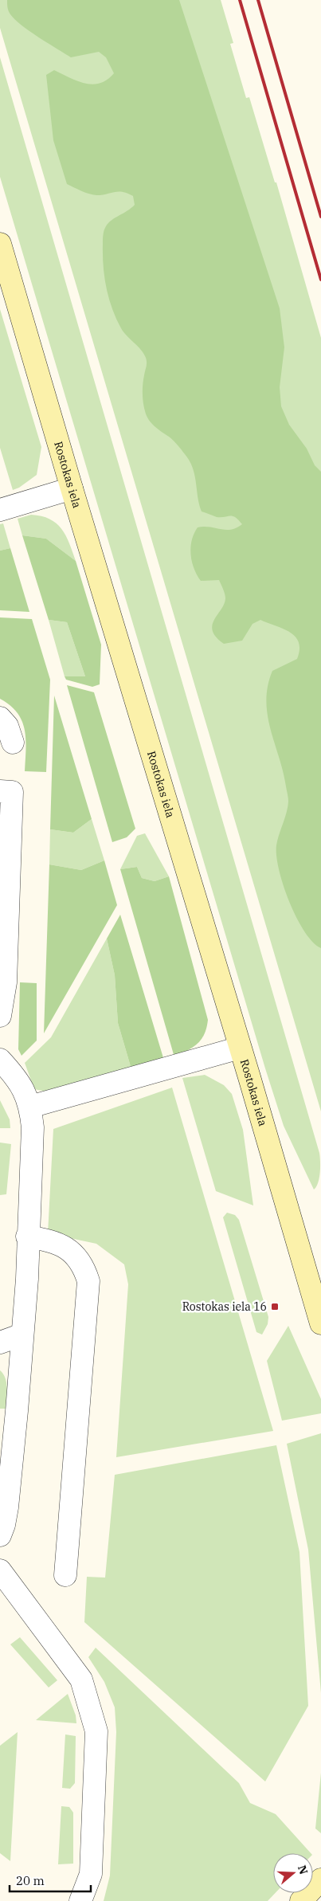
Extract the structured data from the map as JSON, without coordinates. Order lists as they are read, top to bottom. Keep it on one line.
{"streets":{"street":["Rostokas iela"]},"places":{"transit":["Rostokas iela 16"]},"scale_bar":"20 m","north":"right"}
